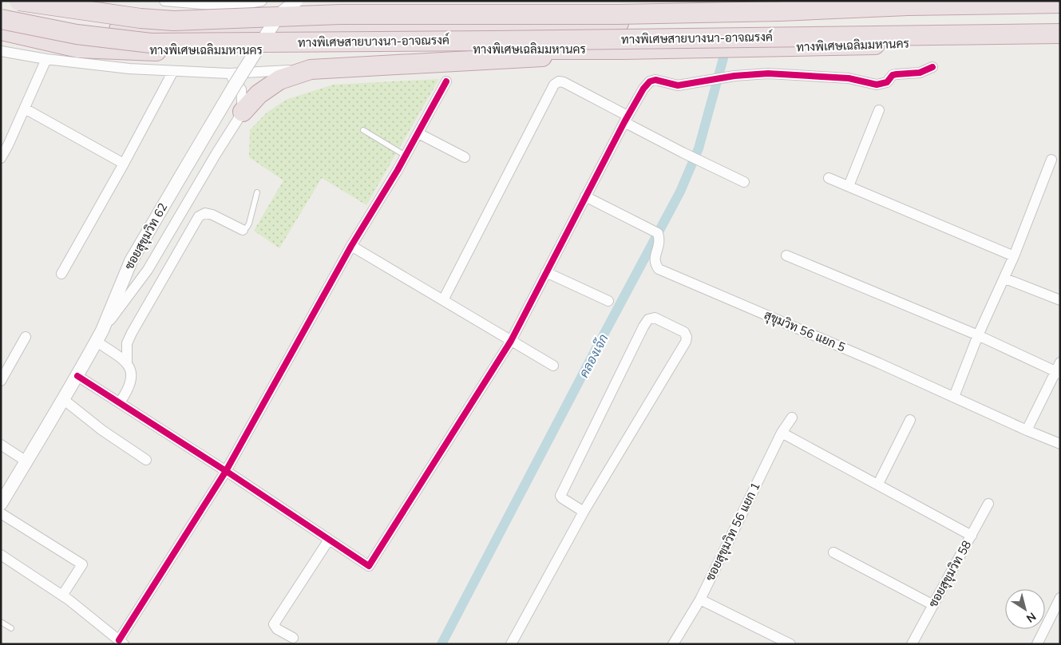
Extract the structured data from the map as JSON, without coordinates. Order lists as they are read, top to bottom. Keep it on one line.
{"streets":{"highway":["ทางพิเศษสายบางนา-อาจณรงค์","ทางพิเศษเฉลิมมหานคร"],"street":["ซอยสุขุมวิท 62","สุขุมวิท 56 แยก 5","ซอยสุขุมวิท 56 แยก 1","ซอยสุขุมวิท 58"]},"water":["คลองเจ๊ก"],"north":"bottom right"}
